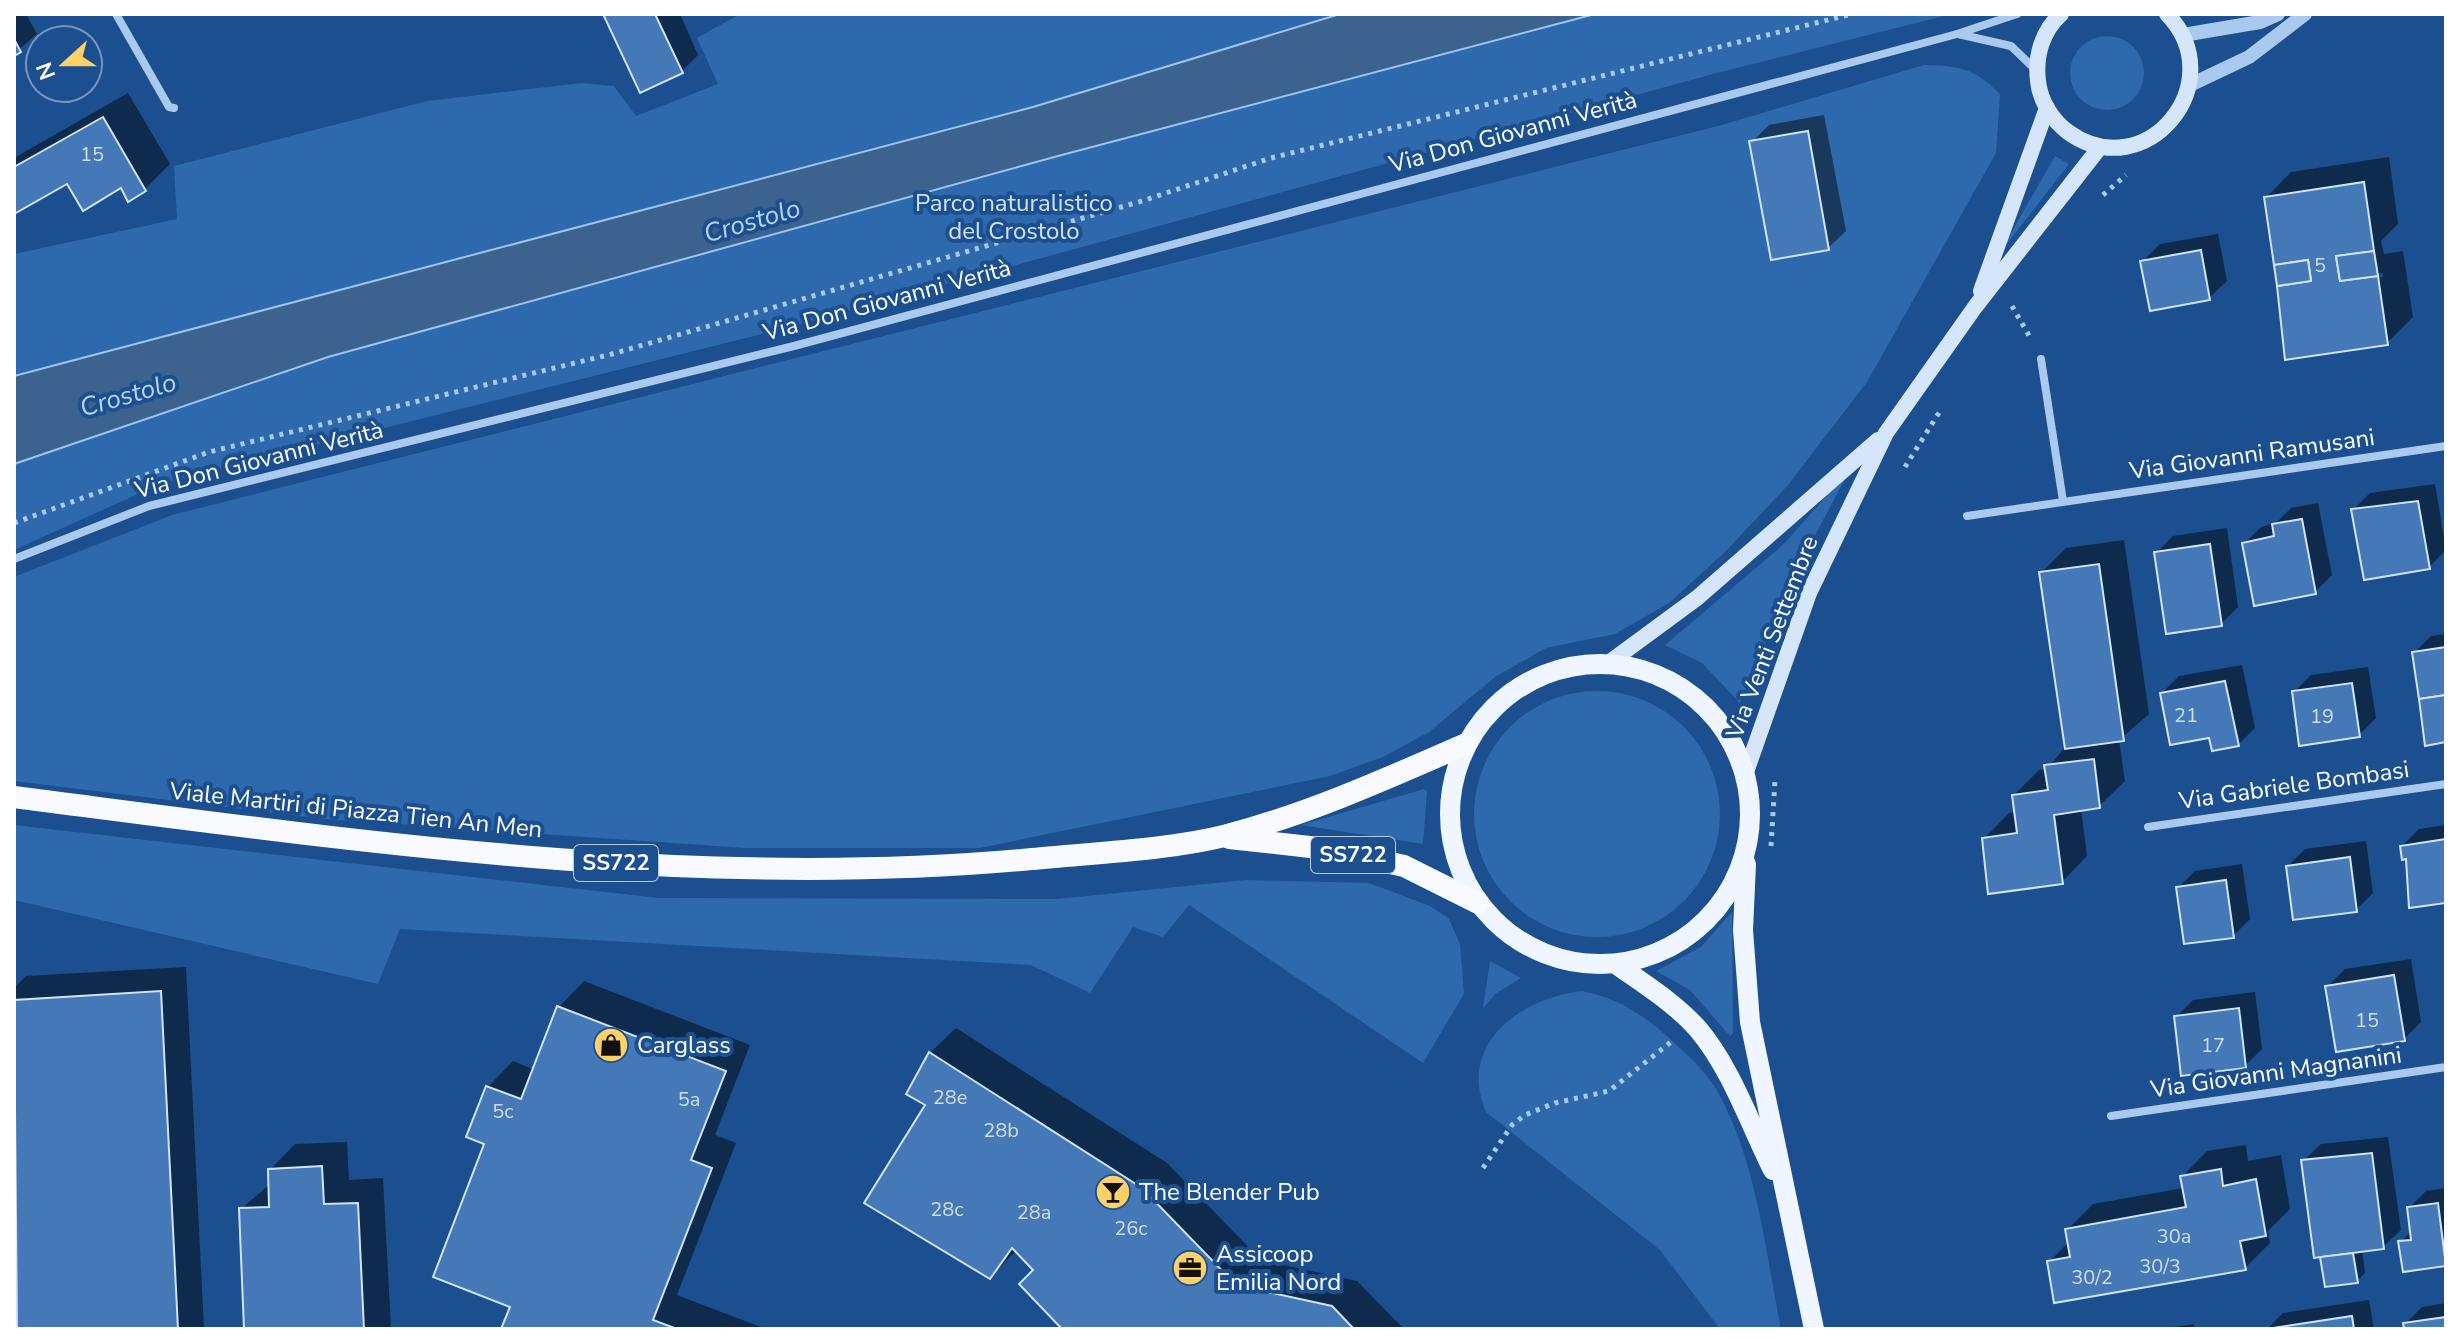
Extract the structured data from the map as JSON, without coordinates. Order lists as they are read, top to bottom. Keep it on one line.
{"streets":{"highway":["Viale Martiri di Piazza Tien An Men","SS722"],"main road":["Via Venti Settembre"],"street":["Via Don Giovanni Verità","Via Giovanni Ramusani","Via Gabriele Bombasi","Via Giovanni Magnanini"]},"crossings":[["Via Venti Settembre","Viale Martiri di Piazza Tien An Men"]],"water":["Crostolo"],"parks":["Parco naturalistico del Crostolo"],"places":{"shop":["Carglass"],"bar":["The Blender Pub"],"office":["Assicoop Emilia Nord"]},"house_numbers":["15","5","21","19","15","17","28e","5a","5c","28b","28c","28a","26c","30a","30/3","30/2"],"north":"left"}
